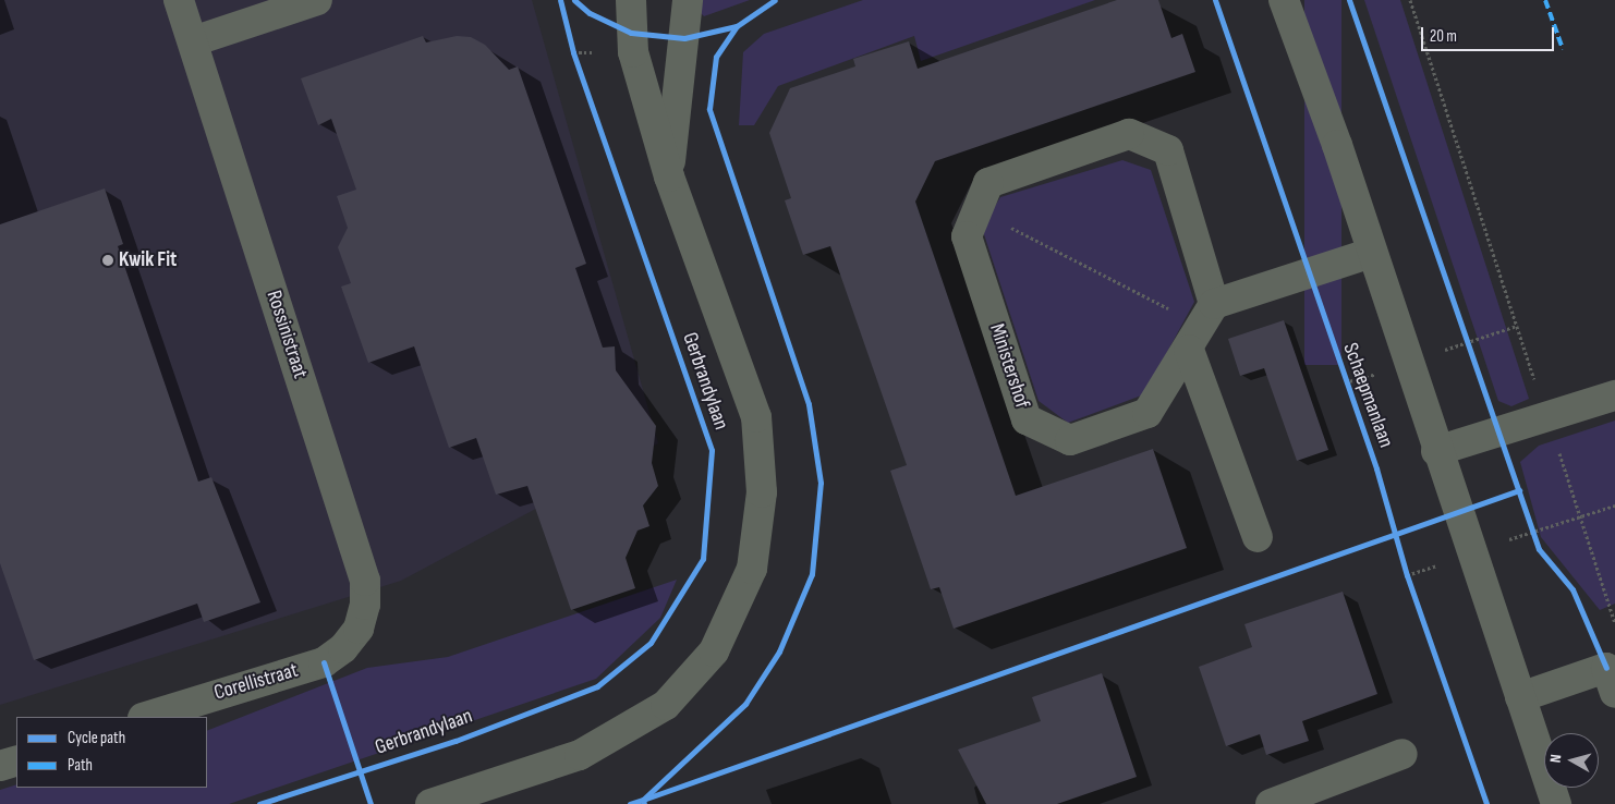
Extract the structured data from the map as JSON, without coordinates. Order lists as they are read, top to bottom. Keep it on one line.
{"streets":{"street":["Rossinistraat","Ministershof","Gerbrandylaan","Corellistraat"],"cycle path":["Schaepmanlaan"]},"crossings":[["Rossinistraat","Corellistraat"]],"places":["Kwik Fit"],"legend":["Cycle path","Path"],"scale_bar":"20 m","north":"left"}
